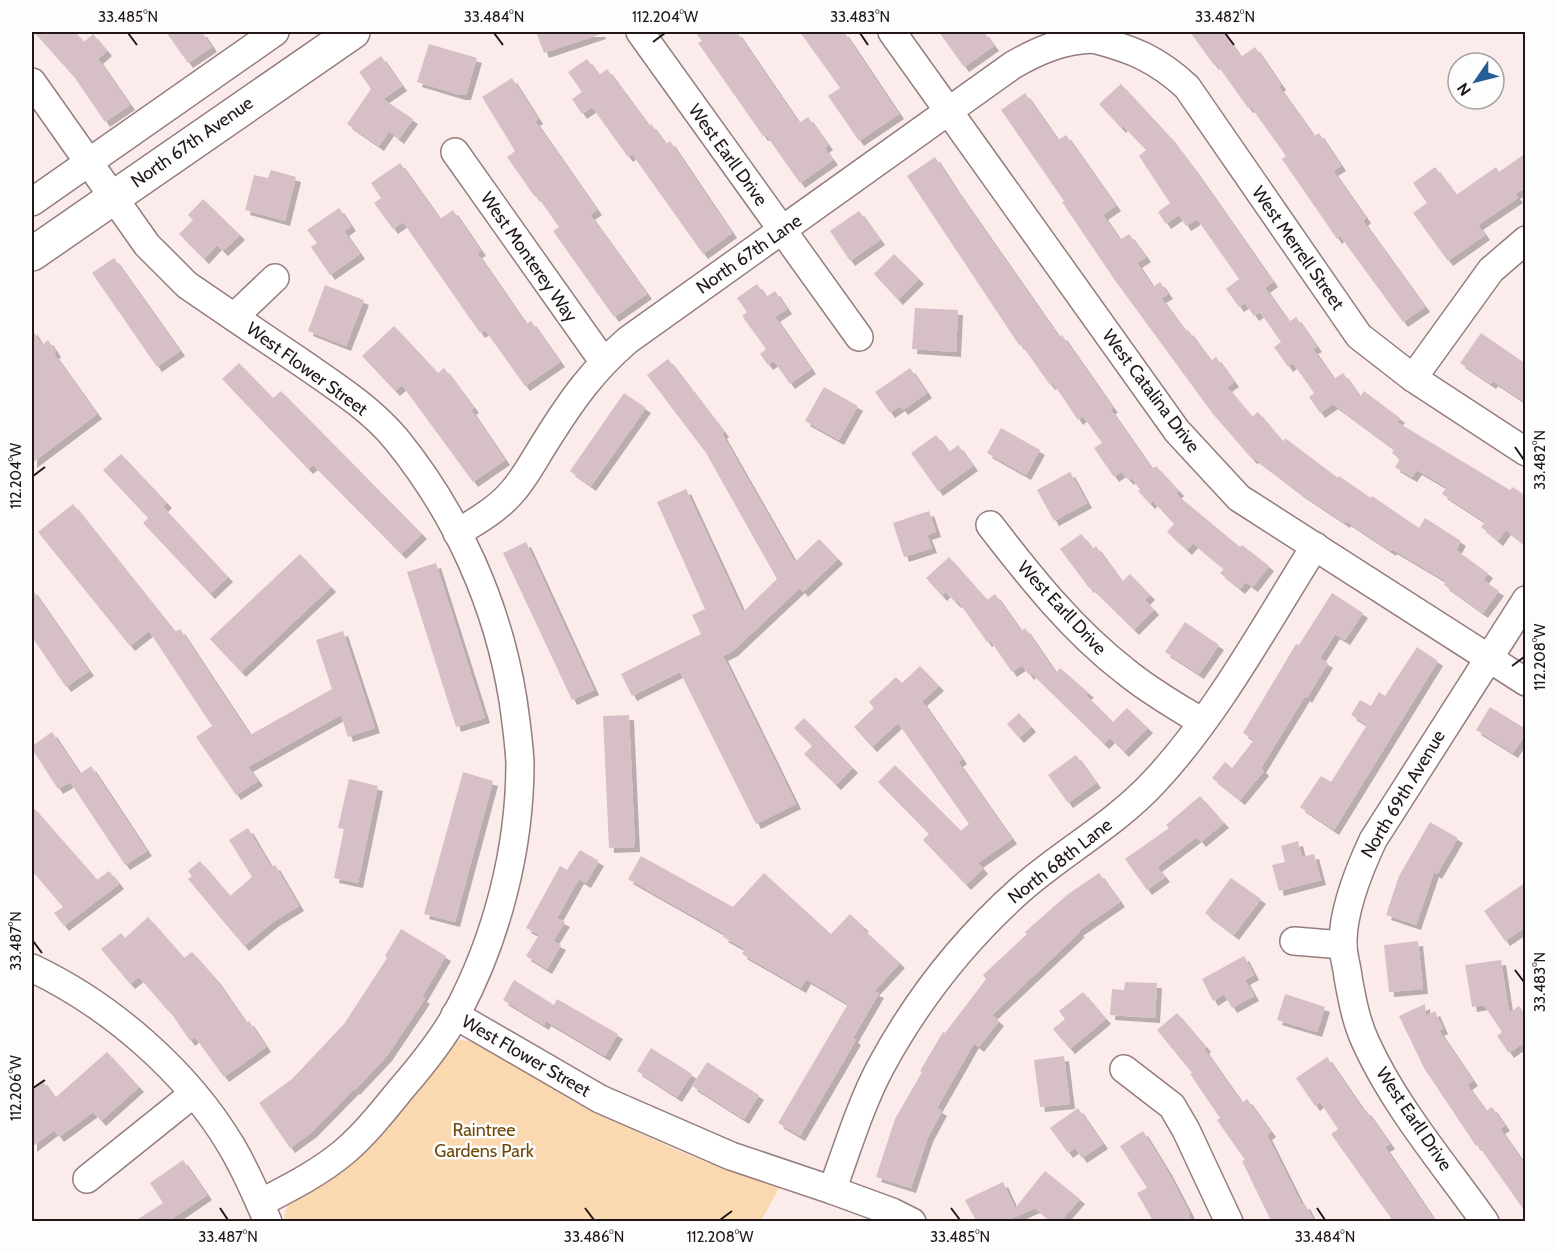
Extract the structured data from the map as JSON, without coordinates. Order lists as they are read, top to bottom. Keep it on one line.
{"streets":{"main road":["North 67th Avenue"],"street":["West Earll Drive","West Merrell Street","North 67th Lane","West Monterey Way","West Flower Street","West Catalina Drive","North 69th Avenue","North 68th Lane"]},"crossings":[["North 67th Avenue","West Flower Street"],["West Earll Drive","North 67th Lane"],["West Earll Drive","North 69th Avenue"],["West Earll Drive","North 68th Lane"],["West Merrell Street","North 67th Lane"],["North 67th Lane","West Monterey Way"],["North 67th Lane","West Flower Street"],["North 67th Lane","West Catalina Drive"],["West Flower Street","North 68th Lane"],["West Catalina Drive","North 69th Avenue"],["West Catalina Drive","North 68th Lane"]],"parks":["Raintree Gardens Park"],"north":"bottom left","coordinates":["33.485°N","33.484°N","112.204°W","33.483°N","33.482°N","112.208°W","33.487°N","112.206°W","33.486°N"]}
